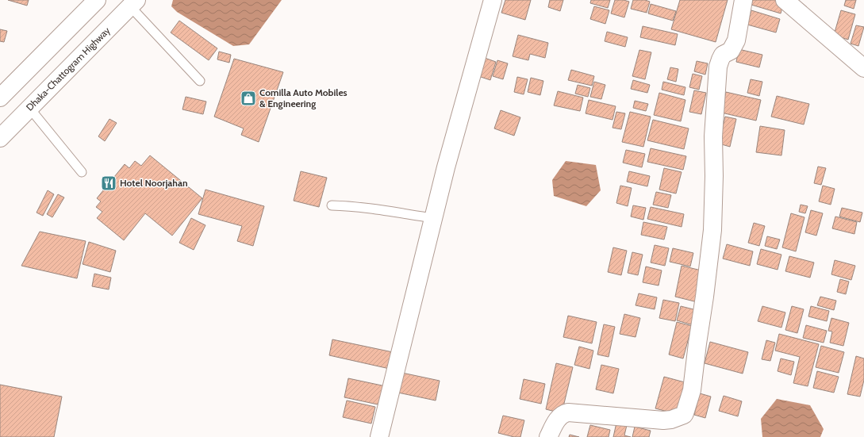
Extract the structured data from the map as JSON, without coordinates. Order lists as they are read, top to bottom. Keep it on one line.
{"streets":{"main road":["Dhaka-Chattogram Highway"]},"places":{"shop":["Comilla Auto Mobiles & Engineering"],"restaurant":["Hotel Noorjahan"]}}
